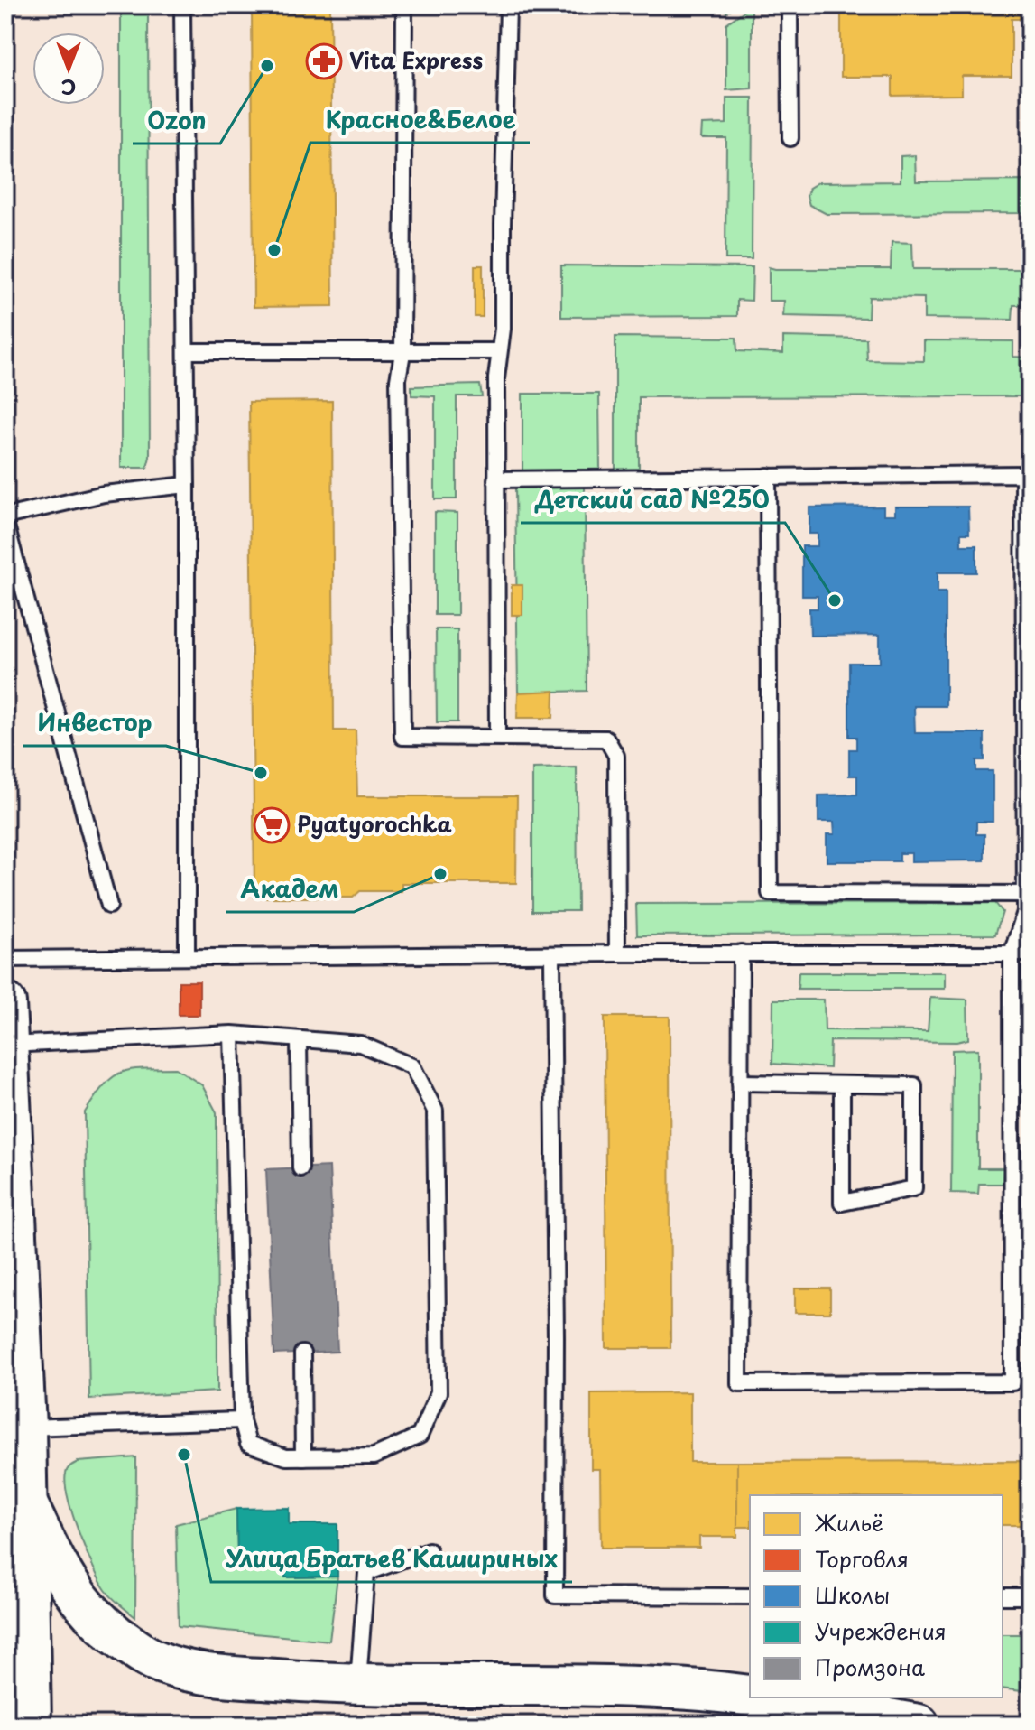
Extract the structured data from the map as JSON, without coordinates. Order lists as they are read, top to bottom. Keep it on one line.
{"places":{"pharmacy":["Vita Express"],"other":["Ozon","Красное&Белое","Детский сад №250","Инвестор","Академ","Улица Братьев Кашириных"],"supermarket":["Pyatyorochka"]},"legend":["Жильё","Торговля","Школы","Учреждения","Промзона"],"north":"bottom"}
